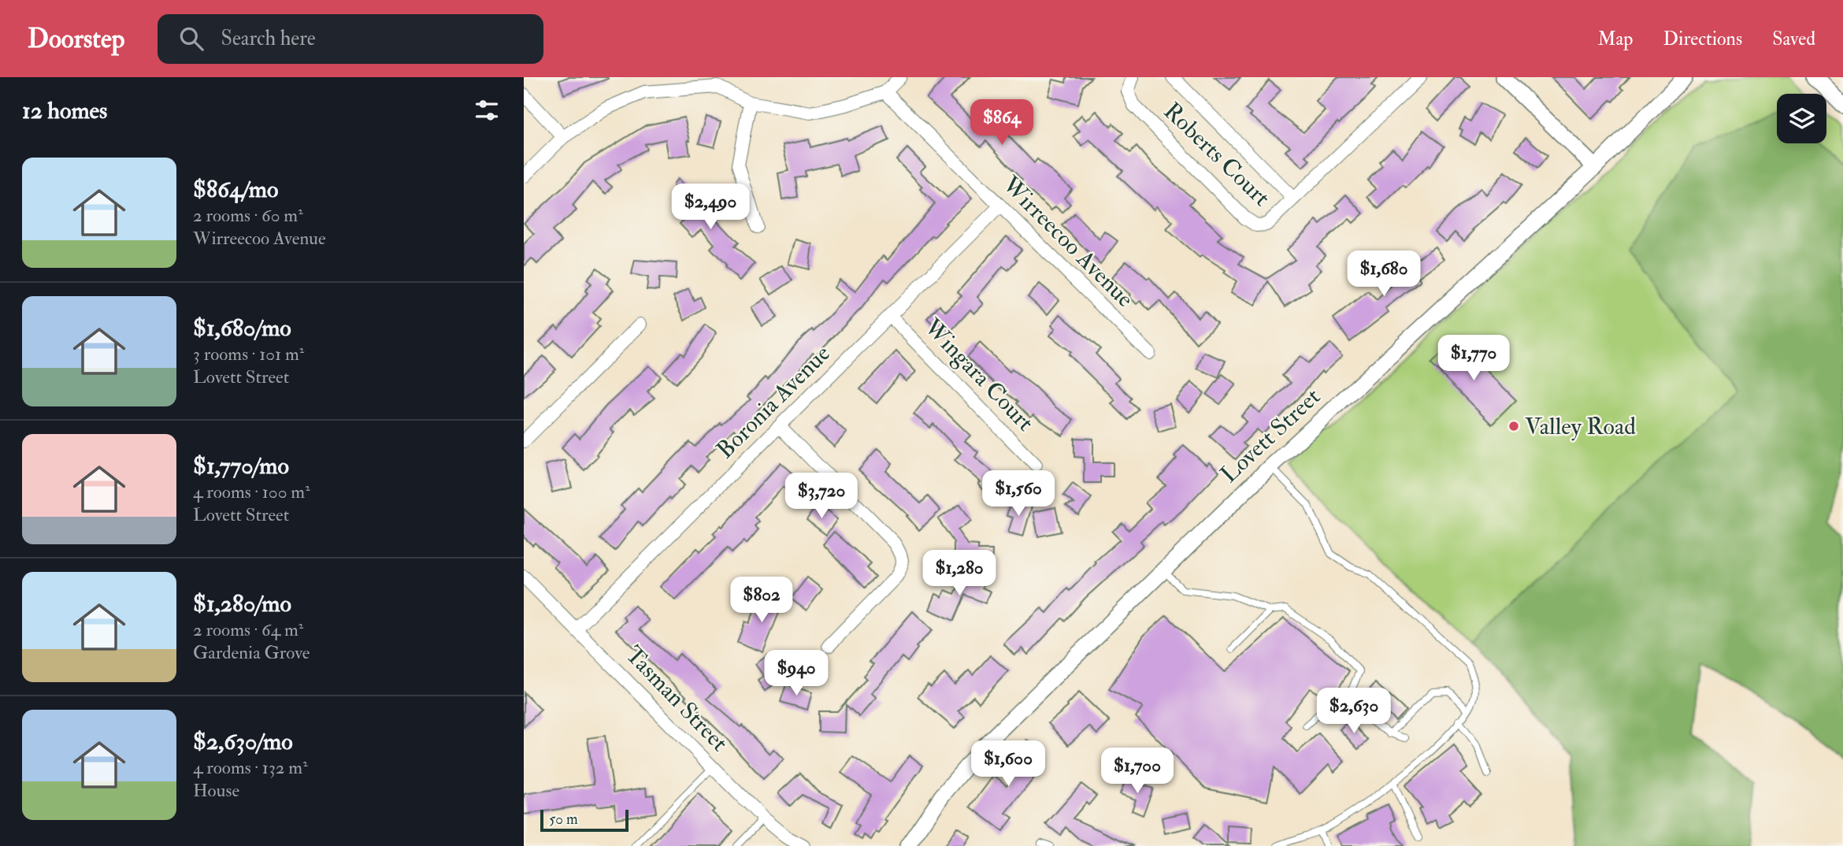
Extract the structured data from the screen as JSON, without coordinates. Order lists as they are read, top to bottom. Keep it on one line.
{"streets":{"street":["Roberts Court","Wirreecoo Avenue","Wingara Court","Boronia Avenue","Lovett Street","Tasman Street"]},"crossings":[["Wirreecoo Avenue","Boronia Avenue"],["Wingara Court","Boronia Avenue"],["Boronia Avenue","Tasman Street"]],"places":["Valley Road"],"scale_bar":"50 m","page":{"header":"Doorstep","search":"Search here","nav":["Map","Directions","Saved"],"heading":"12 homes","price":["$864","$2,490","$1,680","$1,770","$1,560","$3,720","$1,280","$802","$940","$2,630","$1,600","$1,700"],"list":[{"name":"$864/mo","note":"2 rooms · 60 m² · Wirreecoo Avenue"},{"name":"$1,680/mo","note":"3 rooms · 101 m² · Lovett Street"},{"name":"$1,770/mo","note":"4 rooms · 100 m² · Lovett Street"},{"name":"$1,280/mo","note":"2 rooms · 64 m² · Gardenia Grove"},{"name":"$2,630/mo","note":"4 rooms · 132 m² · House"}],"scale":"50 m"}}
